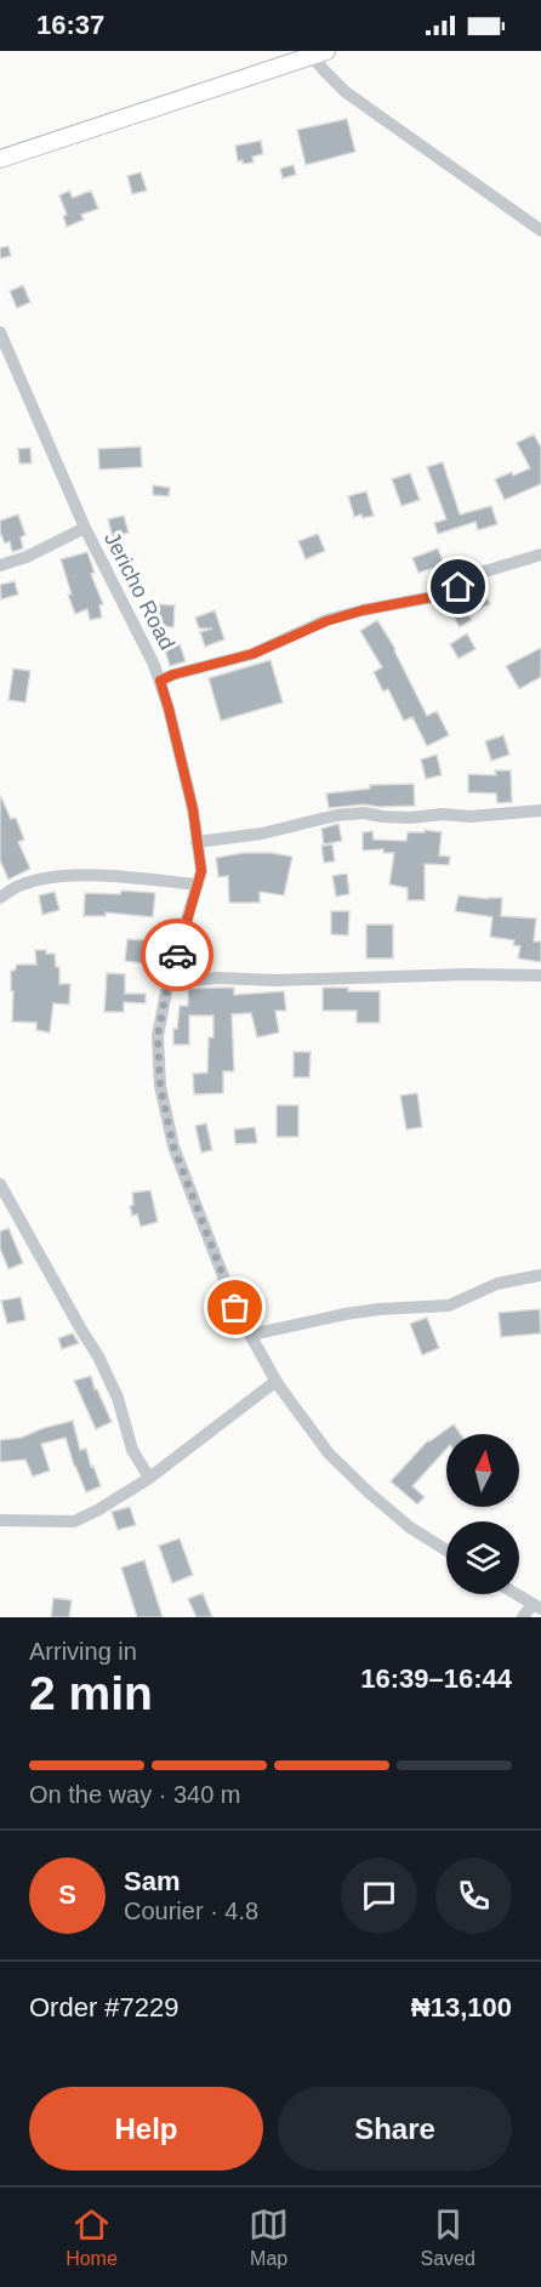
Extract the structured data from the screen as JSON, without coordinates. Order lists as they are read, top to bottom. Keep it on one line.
{"streets":{"street":["Jericho Road"]},"north":"top","page":{"status":"16:37","heading":["2 min","Arriving in","16:39–16:44"],"panel":["Sam","Courier · 4.8","Order #7229","₦13,100"],"bar":"On the way · 340 m","round":"S","buttons":["Help","Share"],"tabs":["Home","Map","Saved"]}}
